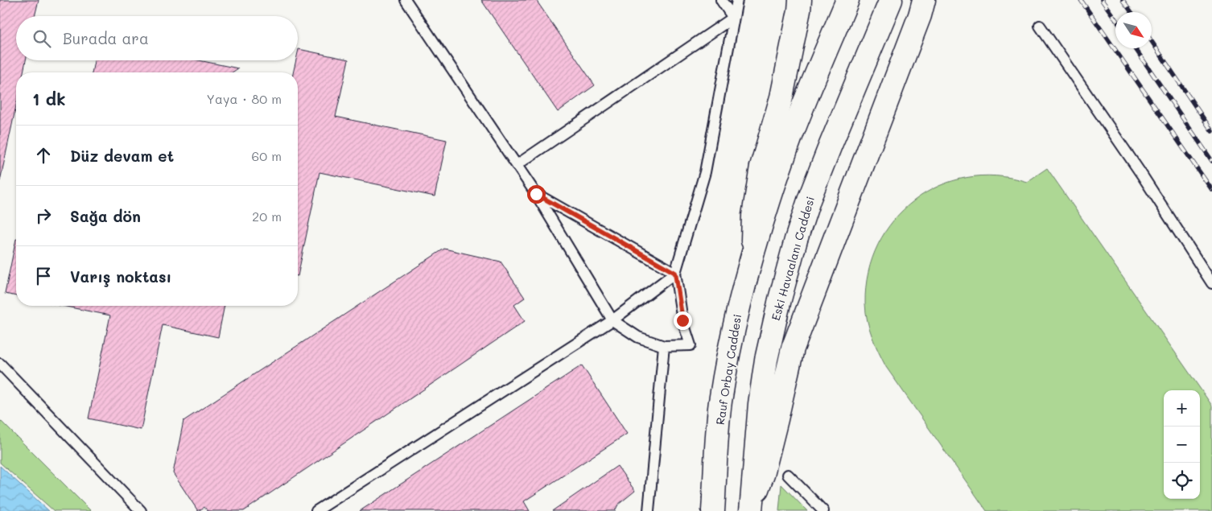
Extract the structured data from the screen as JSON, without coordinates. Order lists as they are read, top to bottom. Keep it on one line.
{"streets":{"main road":["Eski Havaalanı Caddesi","Rauf Orbay Caddesi"]},"north":"bottom right","page":{"search":"Burada ara","heading":["1 dk","Yaya · 80 m"],"list":[["Düz devam et","60 m"],["Sağa dön","20 m"],"Varış noktası"],"map_buttons":["+","−"]}}
